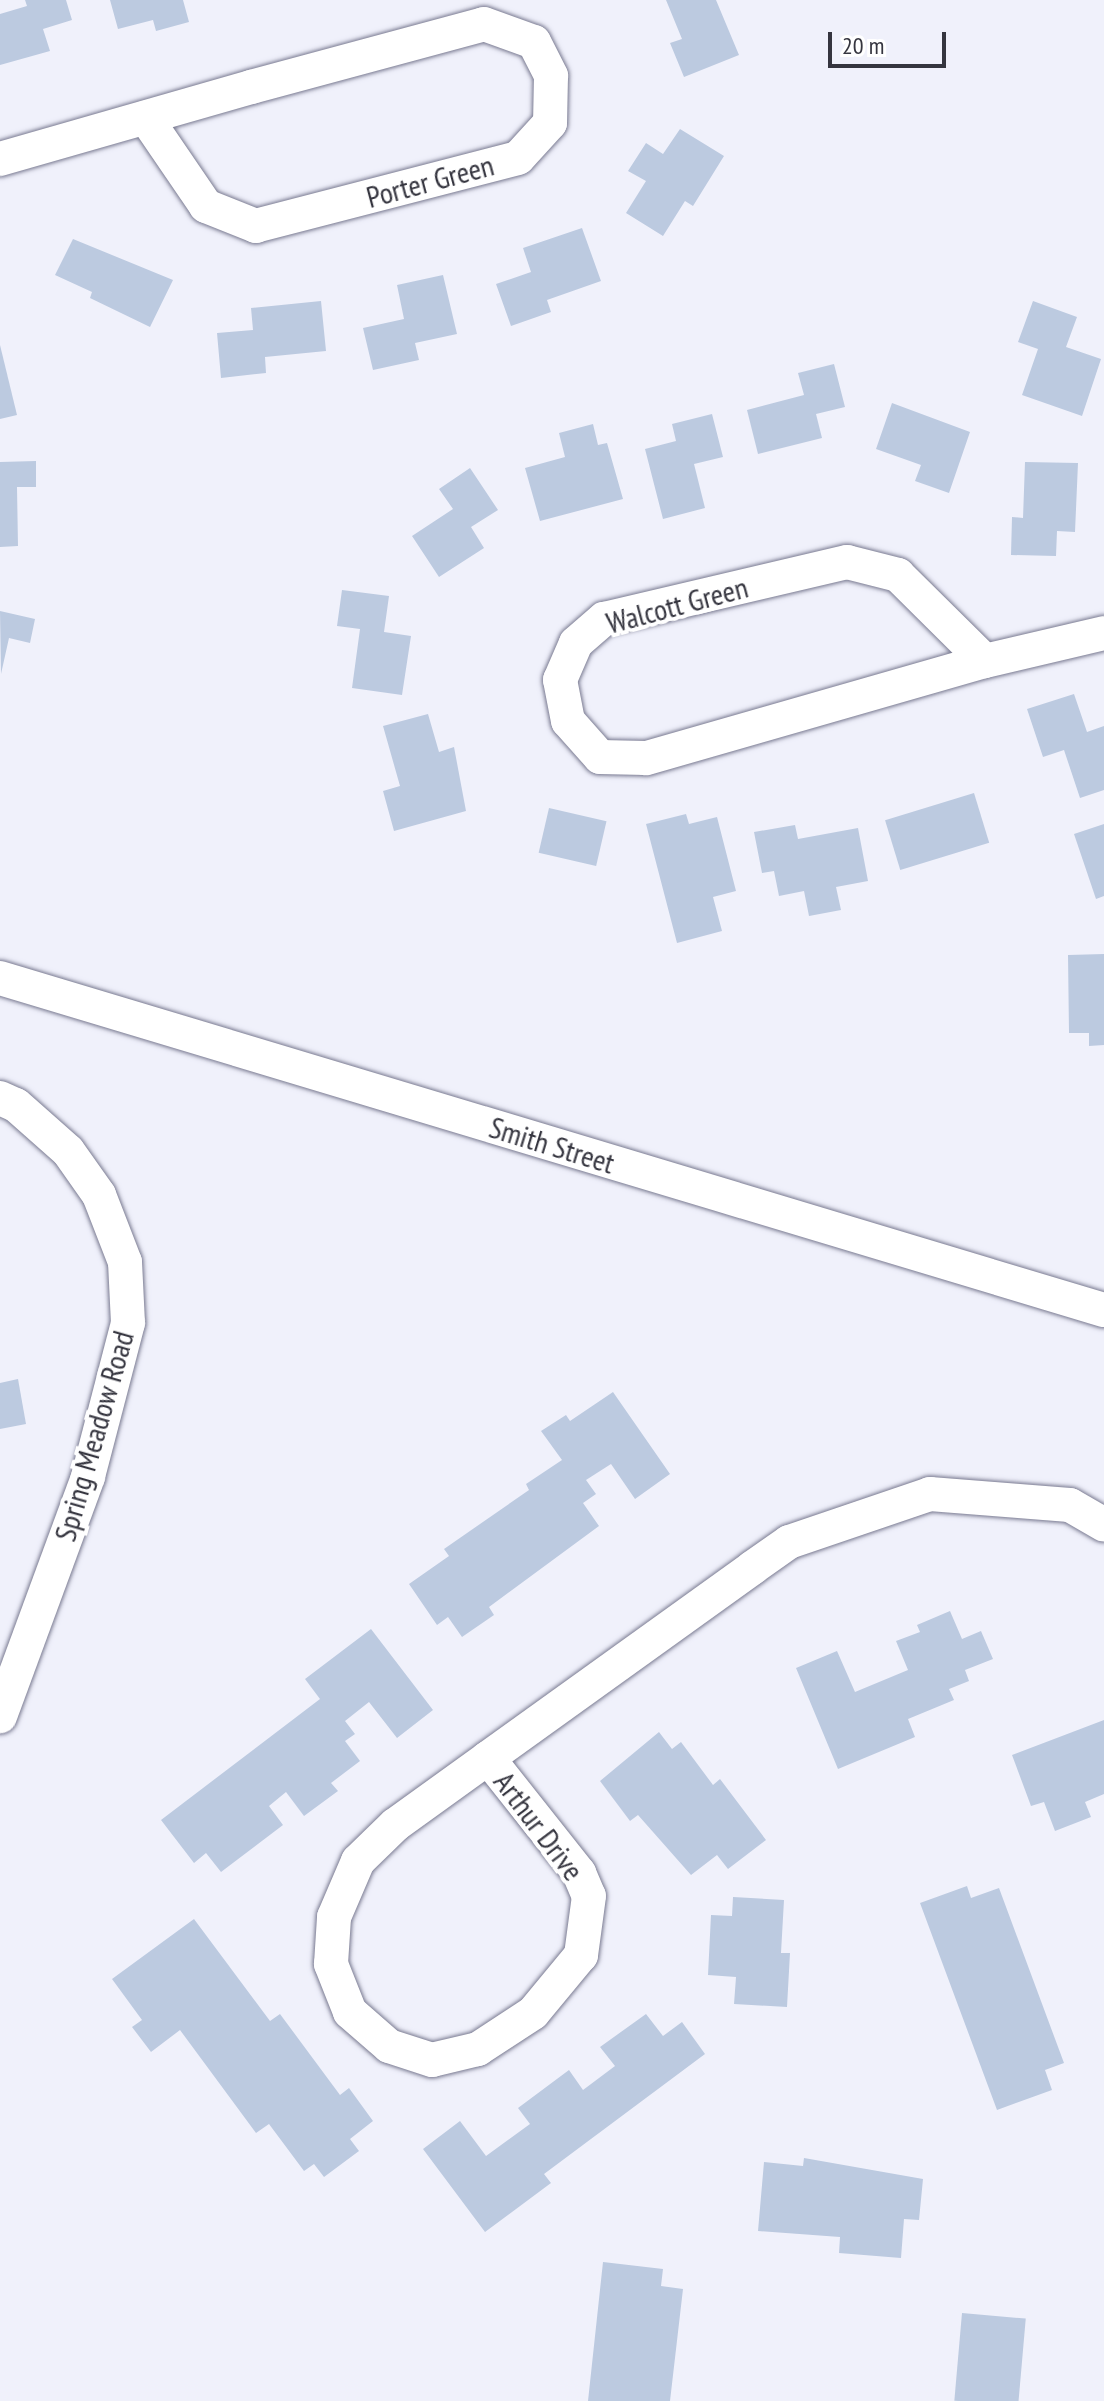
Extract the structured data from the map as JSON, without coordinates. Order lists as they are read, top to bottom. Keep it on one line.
{"streets":{"street":["Porter Green","Walcott Green","Smith Street","Spring Meadow Road","Arthur Drive"]},"scale_bar":"20 m"}
